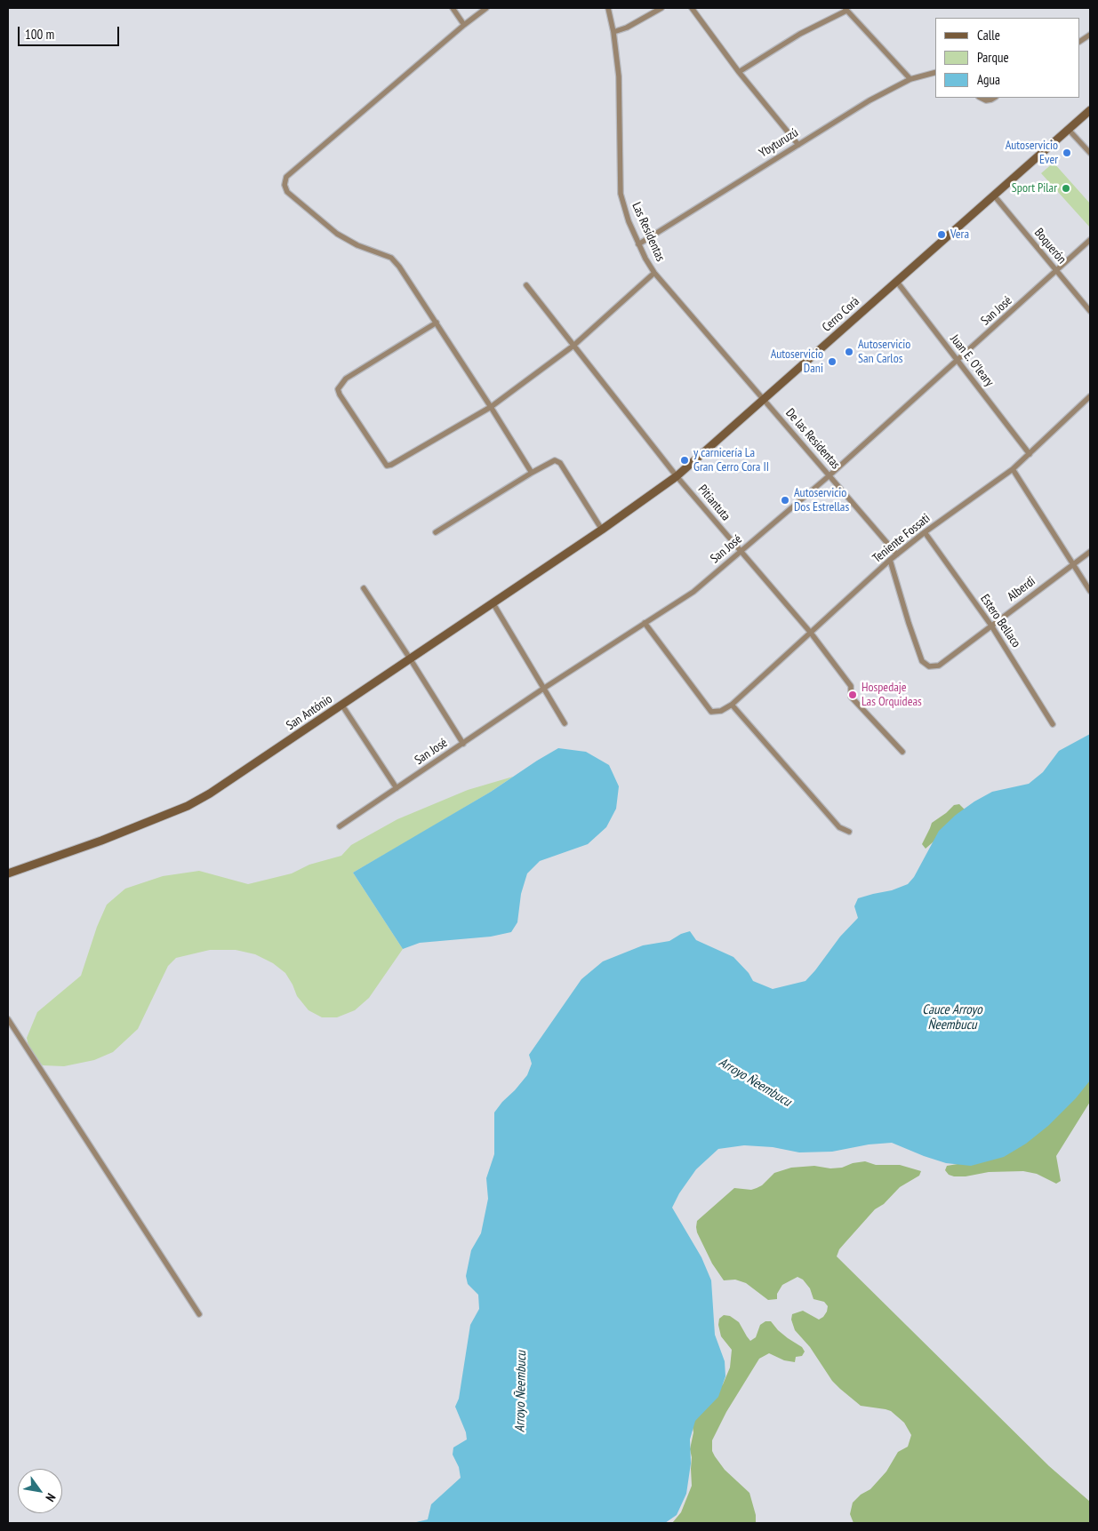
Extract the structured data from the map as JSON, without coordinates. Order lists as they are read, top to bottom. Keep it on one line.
{"streets":{"street":["Ybyturuzú","Las Residentas","Boquerón","San José","Cerro Corá","Juan E. O'leary","De las Residentas","Pitiantuta","Teniente Fossati","Alberdi","Estero Bellaco","San António"]},"crossings":[["Ybyturuzú","Las Residentas"],["Las Residentas","Cerro Corá"],["Las Residentas","De las Residentas"],["Boquerón","San José"],["Boquerón","Cerro Corá"],["San José","Juan E. O'leary"],["San José","De las Residentas"],["San José","Pitiantuta"],["Cerro Corá","Juan E. O'leary"],["Cerro Corá","De las Residentas"],["Cerro Corá","Pitiantuta"],["Cerro Corá","San António"],["Juan E. O'leary","Teniente Fossati"],["De las Residentas","Teniente Fossati"],["Pitiantuta","Teniente Fossati"],["Teniente Fossati","Alberdi"],["Teniente Fossati","Estero Bellaco"],["Alberdi","Estero Bellaco"]],"water":["Cauce Arroyo Ñeembucu","Arroyo Ñeembucu"],"places":["Autoservicio Ever","Sport Pilar","Vera","Autoservicio San Carlos","Autoservicio Dani","y carnicería La Gran Cerro Cora II","Autoservicio Dos Estrellas","Hospedaje Las Orquideas"],"legend":["Calle","Parque","Agua"],"scale_bar":"100 m","north":"bottom right"}
